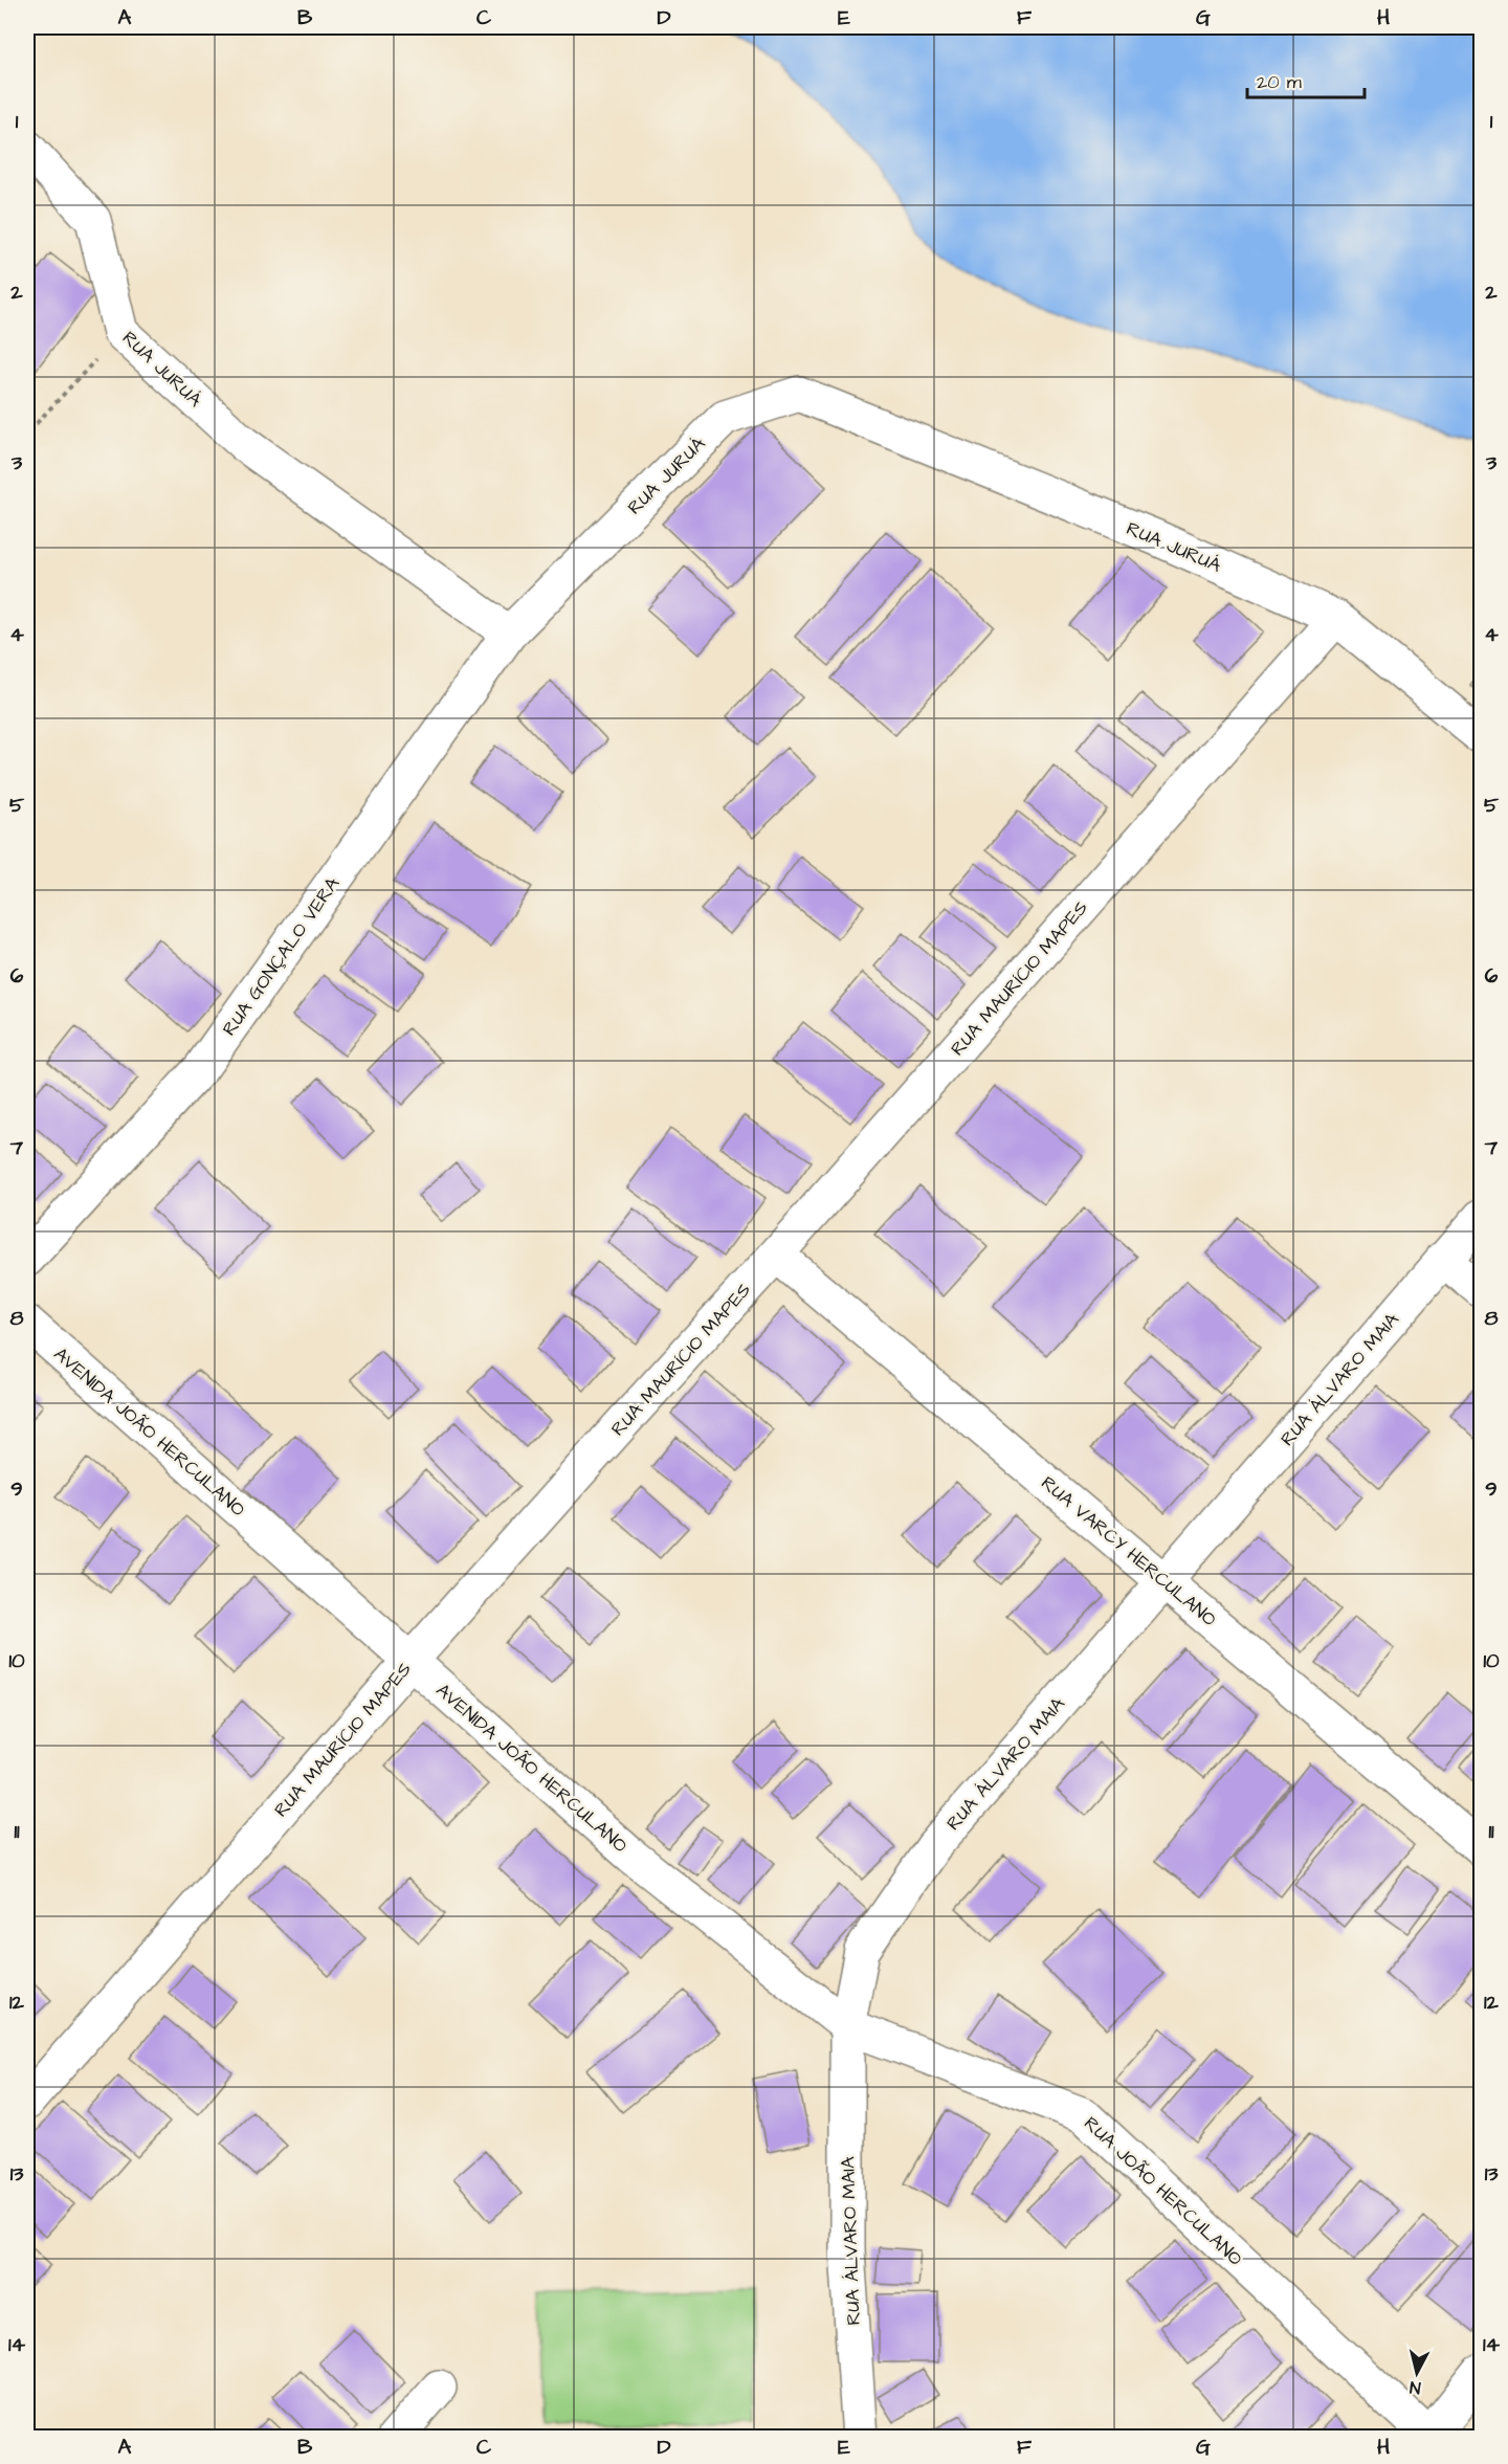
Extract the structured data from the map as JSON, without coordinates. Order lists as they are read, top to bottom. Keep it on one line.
{"streets":{"street":["RUA JURUÁ","RUA GONÇALO VERA","RUA MAURÍCIO MAPES","RUA ÁLVARO MAIA","AVENIDA JOÃO HERCULANO","RUA VARCY HERCULANO","RUA JOÃO HERCULANO"]},"crossings":[["RUA JURUÁ","RUA GONÇALO VERA"],["RUA JURUÁ","RUA MAURÍCIO MAPES"],["RUA MAURÍCIO MAPES","AVENIDA JOÃO HERCULANO"],["RUA MAURÍCIO MAPES","RUA VARCY HERCULANO"],["RUA ÁLVARO MAIA","AVENIDA JOÃO HERCULANO"],["RUA ÁLVARO MAIA","RUA VARCY HERCULANO"],["RUA ÁLVARO MAIA","RUA JOÃO HERCULANO"],["AVENIDA JOÃO HERCULANO","RUA JOÃO HERCULANO"]],"scale_bar":"20 m","north":"bottom","grid":{"columns":["A","B","C","D","E","F","G","H"],"rows":["1","2","3","4","5","6","7","8","9","10","11","12","13","14"]}}
